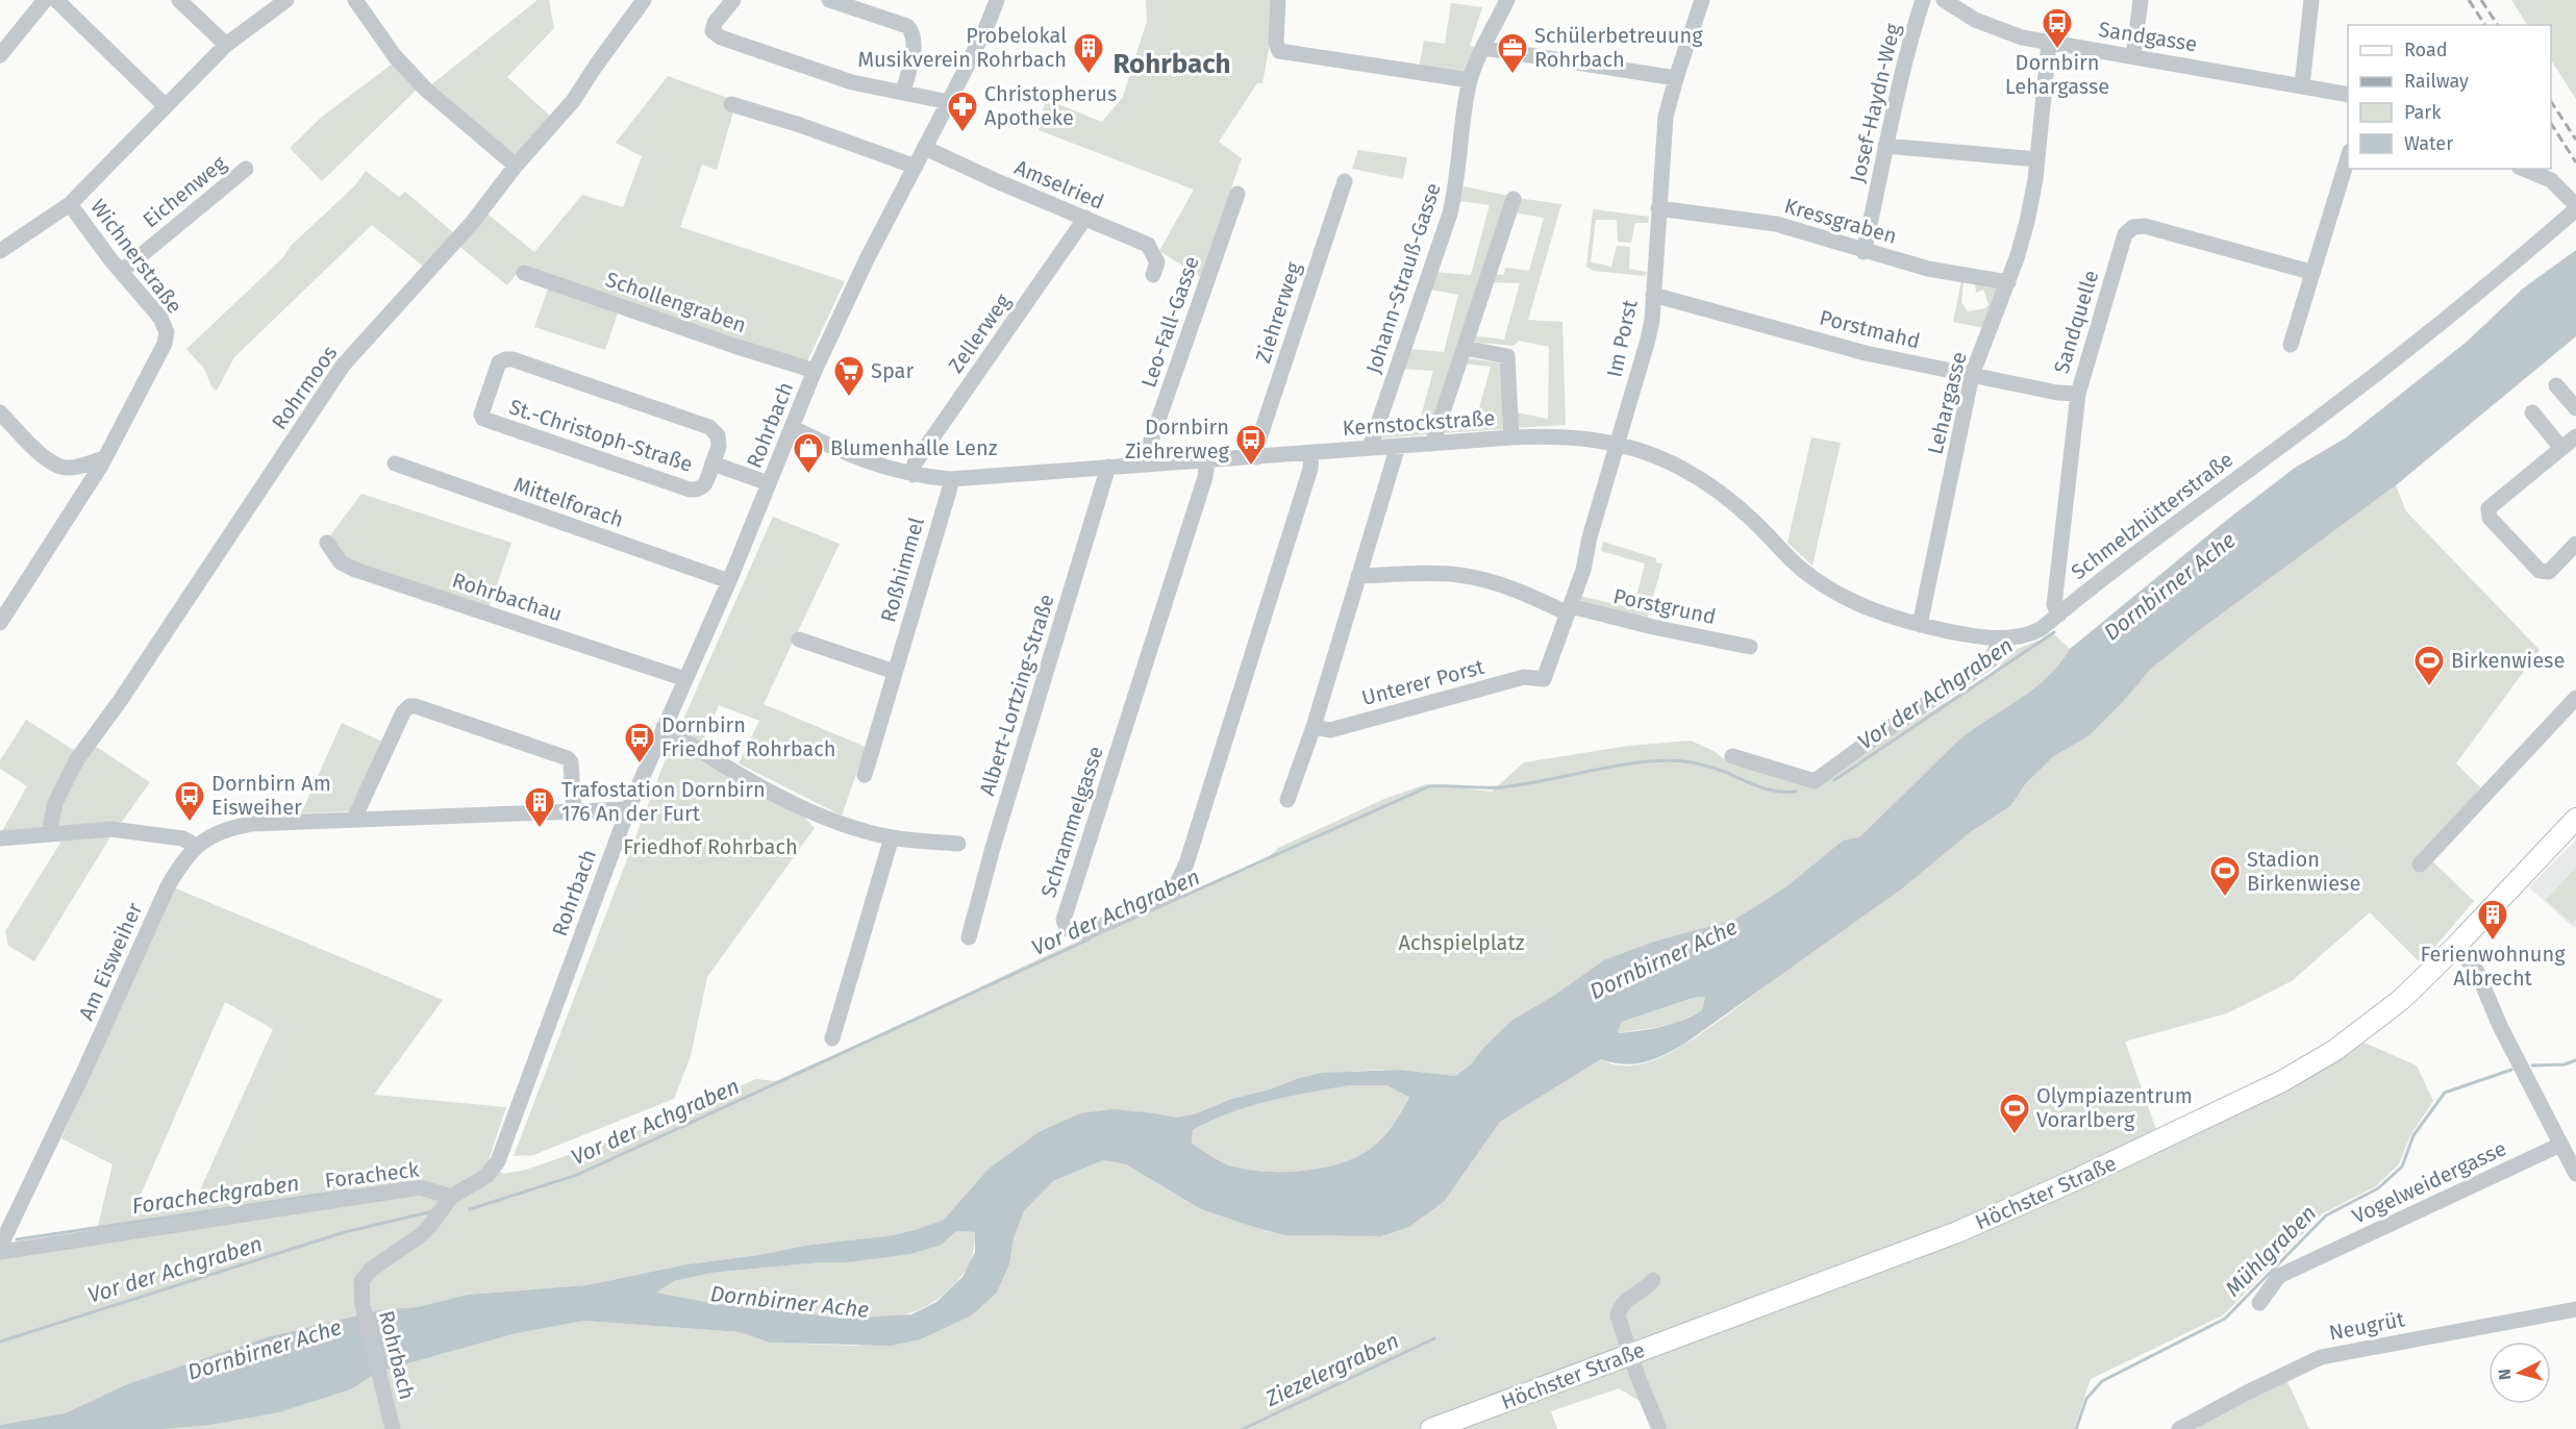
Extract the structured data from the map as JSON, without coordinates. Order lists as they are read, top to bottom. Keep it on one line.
{"streets":{"main road":["Höchster Straße"],"street":["Sandgasse","Josef-Haydn-Weg","Amselried","Eichenweg","Kressgraben","Wichnerstraße","Johann-Strauß-Gasse","Schollengraben","Ziehrerweg","Leo-Fall-Gasse","Sandquelle","Porstmahd","Zellerweg","Im Porst","Rohrmoos","Lehargasse","Kernstockstraße","Rohrbach","St.-Christoph-Straße","Mittelforach","Schmelzhütterstraße","Roßhimmel","Rohrbachau","Porstgrund","Unterer Porst","Albert-Lortzing-Straße","Schrammelgasse","Am Eisweiher","Foracheck","Vogelweidergasse","Neugrüt"]},"crossings":[["Sandgasse","Lehargasse"],["Josef-Haydn-Weg","Kressgraben"],["Amselried","Zellerweg"],["Amselried","Rohrbach"],["Eichenweg","Wichnerstraße"],["Kressgraben","Im Porst"],["Kressgraben","Lehargasse"],["Johann-Strauß-Gasse","Kernstockstraße"],["Schollengraben","Rohrbach"],["Ziehrerweg","Kernstockstraße"],["Leo-Fall-Gasse","Kernstockstraße"],["Sandquelle","Porstmahd"],["Sandquelle","Schmelzhütterstraße"],["Porstmahd","Im Porst"],["Porstmahd","Lehargasse"],["Zellerweg","Kernstockstraße"],["Im Porst","Kernstockstraße"],["Im Porst","Porstgrund"],["Im Porst","Unterer Porst"],["Lehargasse","Kernstockstraße"],["Kernstockstraße","Rohrbach"],["Kernstockstraße","Schmelzhütterstraße"],["Kernstockstraße","Roßhimmel"],["Kernstockstraße","Albert-Lortzing-Straße"],["Kernstockstraße","Schrammelgasse"],["Rohrbach","St.-Christoph-Straße"],["Rohrbach","Mittelforach"],["Rohrbach","Rohrbachau"],["Rohrbach","Am Eisweiher"],["Rohrbach","Foracheck"]],"districts":["Rohrbach"],"water":["Dornbirner Ache","Vor der Achgraben","Foracheckgraben","Mühlgraben","Ziezelergraben"],"parks":["Friedhof Rohrbach","Achspielplatz"],"places":{"bus stop":["Dornbirn Lehargasse","Dornbirn Ziehrerweg","Dornbirn Friedhof Rohrbach","Dornbirn Am Eisweiher"],"building":["Probelokal Musikverein Rohrbach","Trafostation Dornbirn 176 An der Furt","Ferienwohnung Albrecht"],"office":["Schülerbetreuung Rohrbach"],"pharmacy":["Christopherus Apotheke"],"supermarket":["Spar"],"shop":["Blumenhalle Lenz"],"sports":["Birkenwiese","Stadion Birkenwiese","Olympiazentrum Vorarlberg"]},"legend":["Road","Railway","Park","Water"],"north":"left"}
